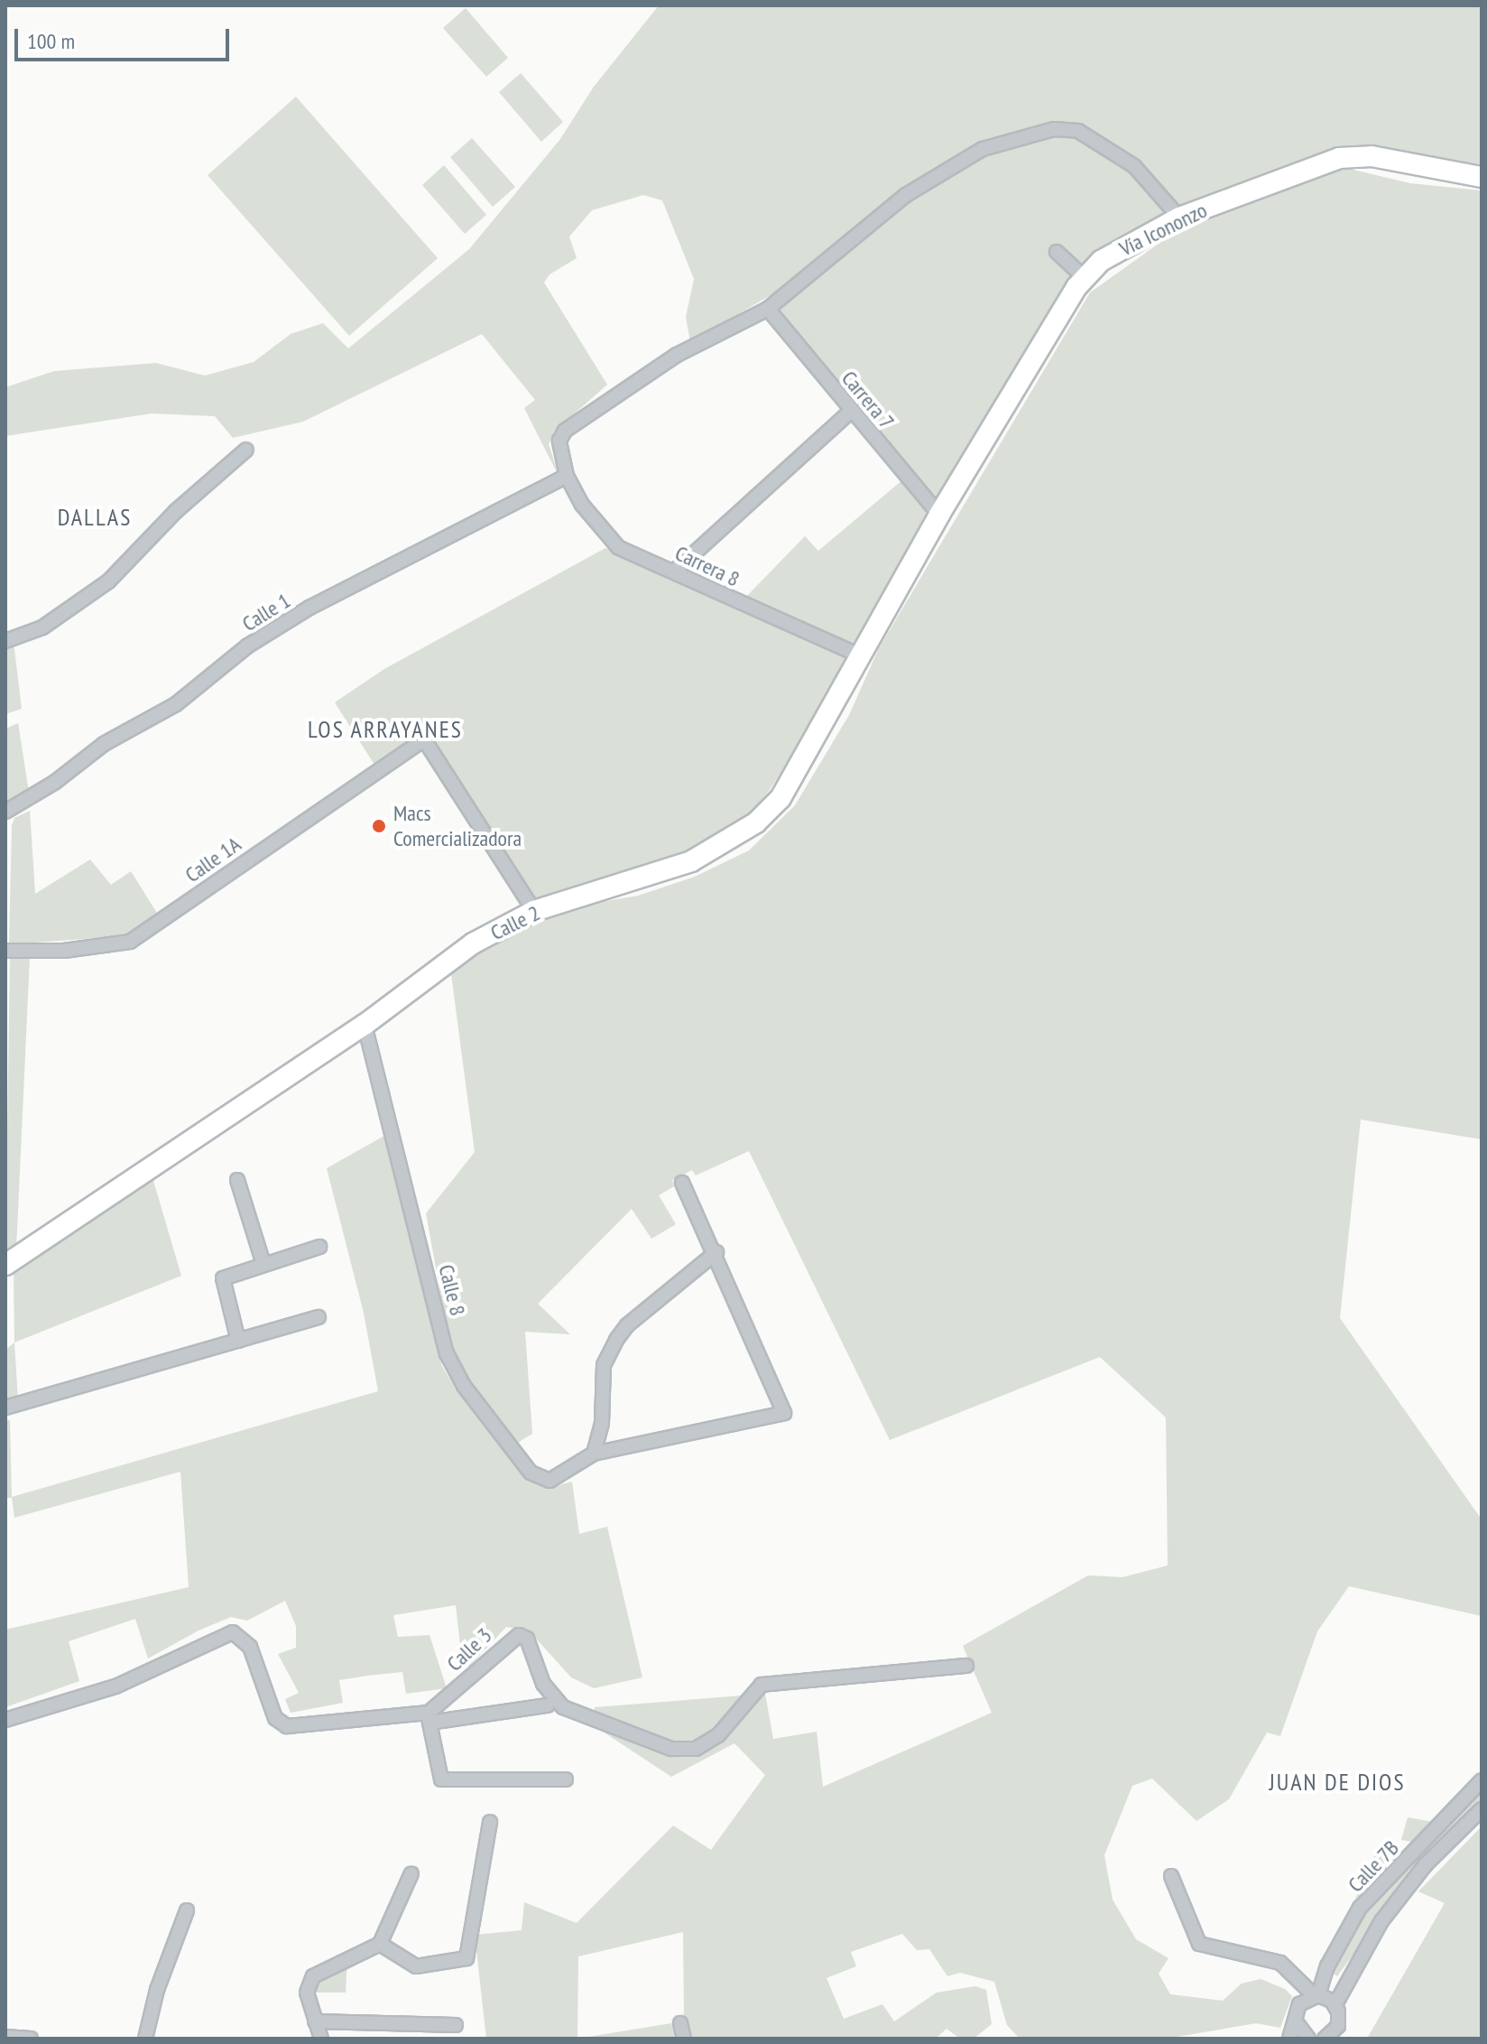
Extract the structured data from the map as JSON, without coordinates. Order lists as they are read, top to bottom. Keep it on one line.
{"streets":{"main road":["Vía Icononzo","Calle 2"],"street":["Carrera 7","Carrera 8","Calle 1","Calle 1A","Calle 8","Calle 3","Calle 7B"]},"crossings":[["Vía Icononzo","Carrera 7"],["Vía Icononzo","Carrera 8"],["Vía Icononzo","Calle 2"],["Carrera 7","Carrera 8"],["Carrera 7","Calle 2"],["Carrera 8","Calle 1"],["Carrera 8","Calle 2"],["Calle 1A","Calle 2"],["Calle 2","Calle 8"]],"districts":["DALLAS","LOS ARRAYANES","JUAN DE DIOS"],"places":["Macs Comercializadora"],"scale_bar":"100 m"}
